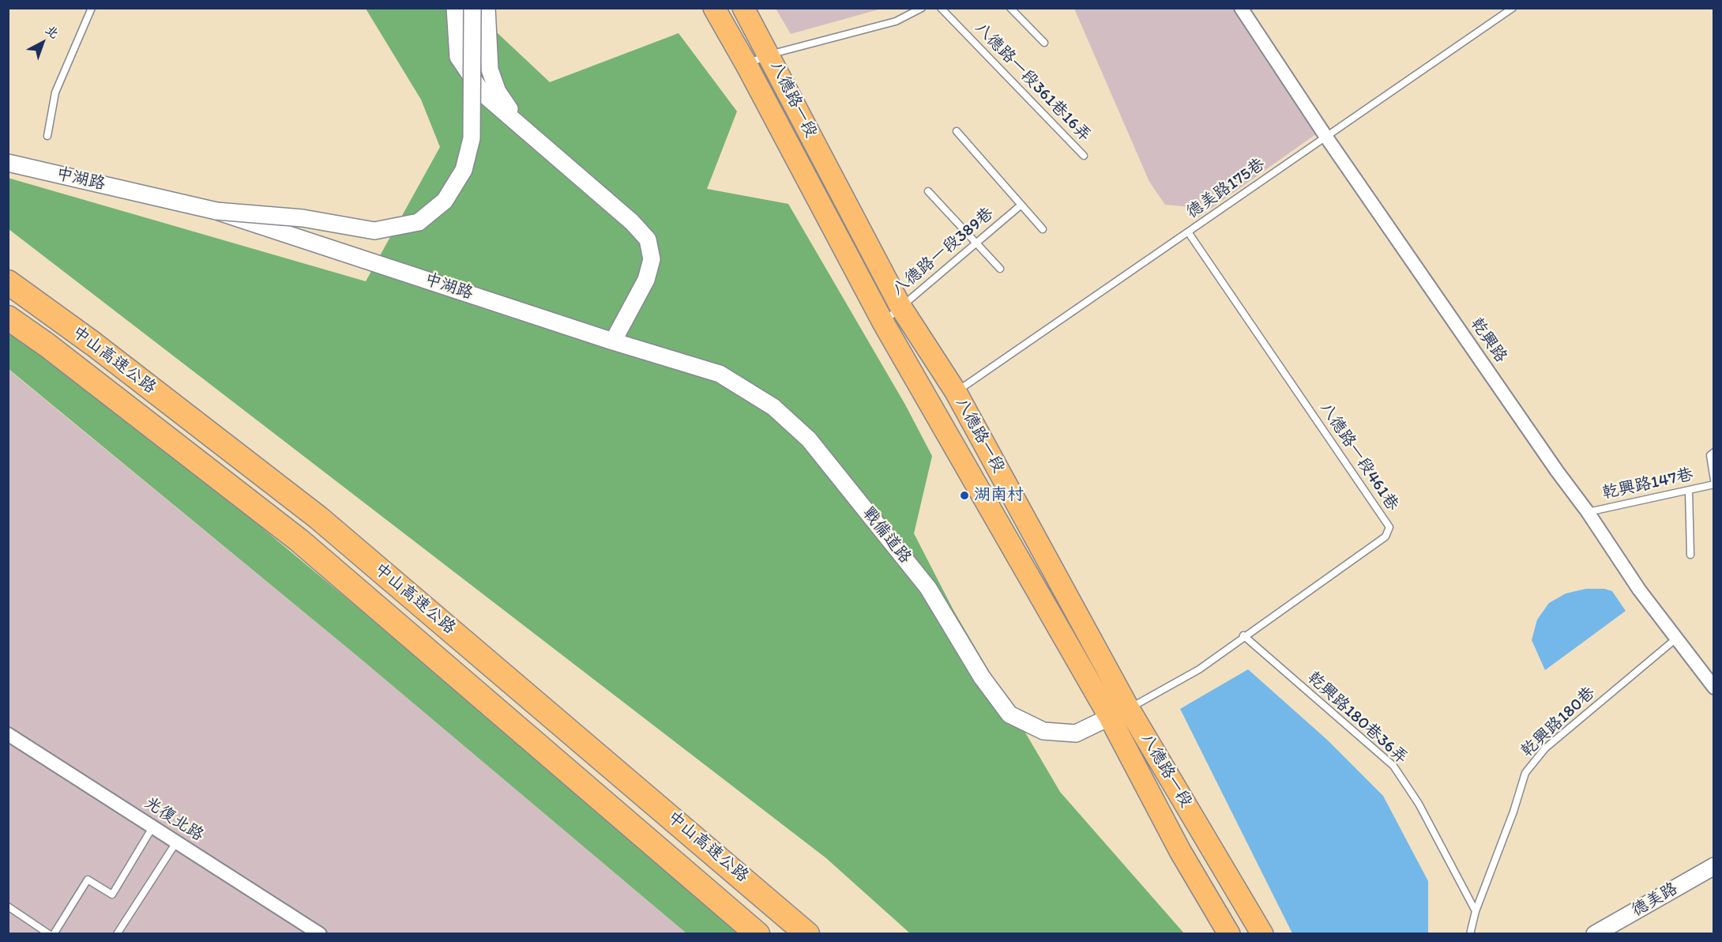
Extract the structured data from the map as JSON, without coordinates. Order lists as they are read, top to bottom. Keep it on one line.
{"streets":{"highway":["中山高速公路"],"main road":["八德路一段"],"street":["中湖路","乾興路","戰備道路","光復北路","德美路"],"lane":["八德路一段361巷16弄","德美路175巷","八德路一段389巷","八德路一段461巷","乾興路147巷","乾興路180巷36弄","乾興路180巷"]},"crossings":[["八德路一段","德美路175巷"],["八德路一段","八德路一段389巷"],["八德路一段","八德路一段461巷"],["八德路一段","戰備道路"],["中湖路","戰備道路"],["德美路175巷","乾興路"],["德美路175巷","八德路一段461巷"],["乾興路","乾興路147巷"],["乾興路","乾興路180巷"],["八德路一段461巷","戰備道路"],["八德路一段461巷","乾興路180巷36弄"],["乾興路180巷36弄","乾興路180巷"]],"places":["湖南村"],"north":"top right"}
